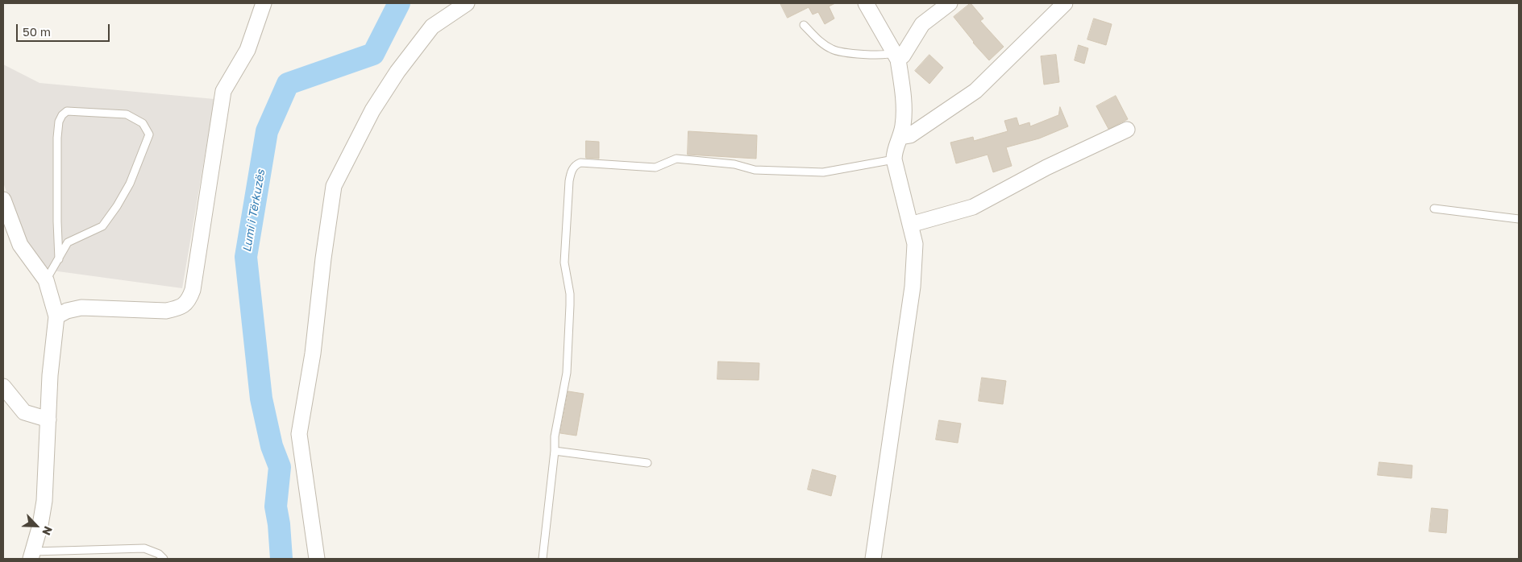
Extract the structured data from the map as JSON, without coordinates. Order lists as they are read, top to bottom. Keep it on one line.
{"water":["Lumi i Tërkuzës"],"scale_bar":"50 m","north":"bottom right"}
